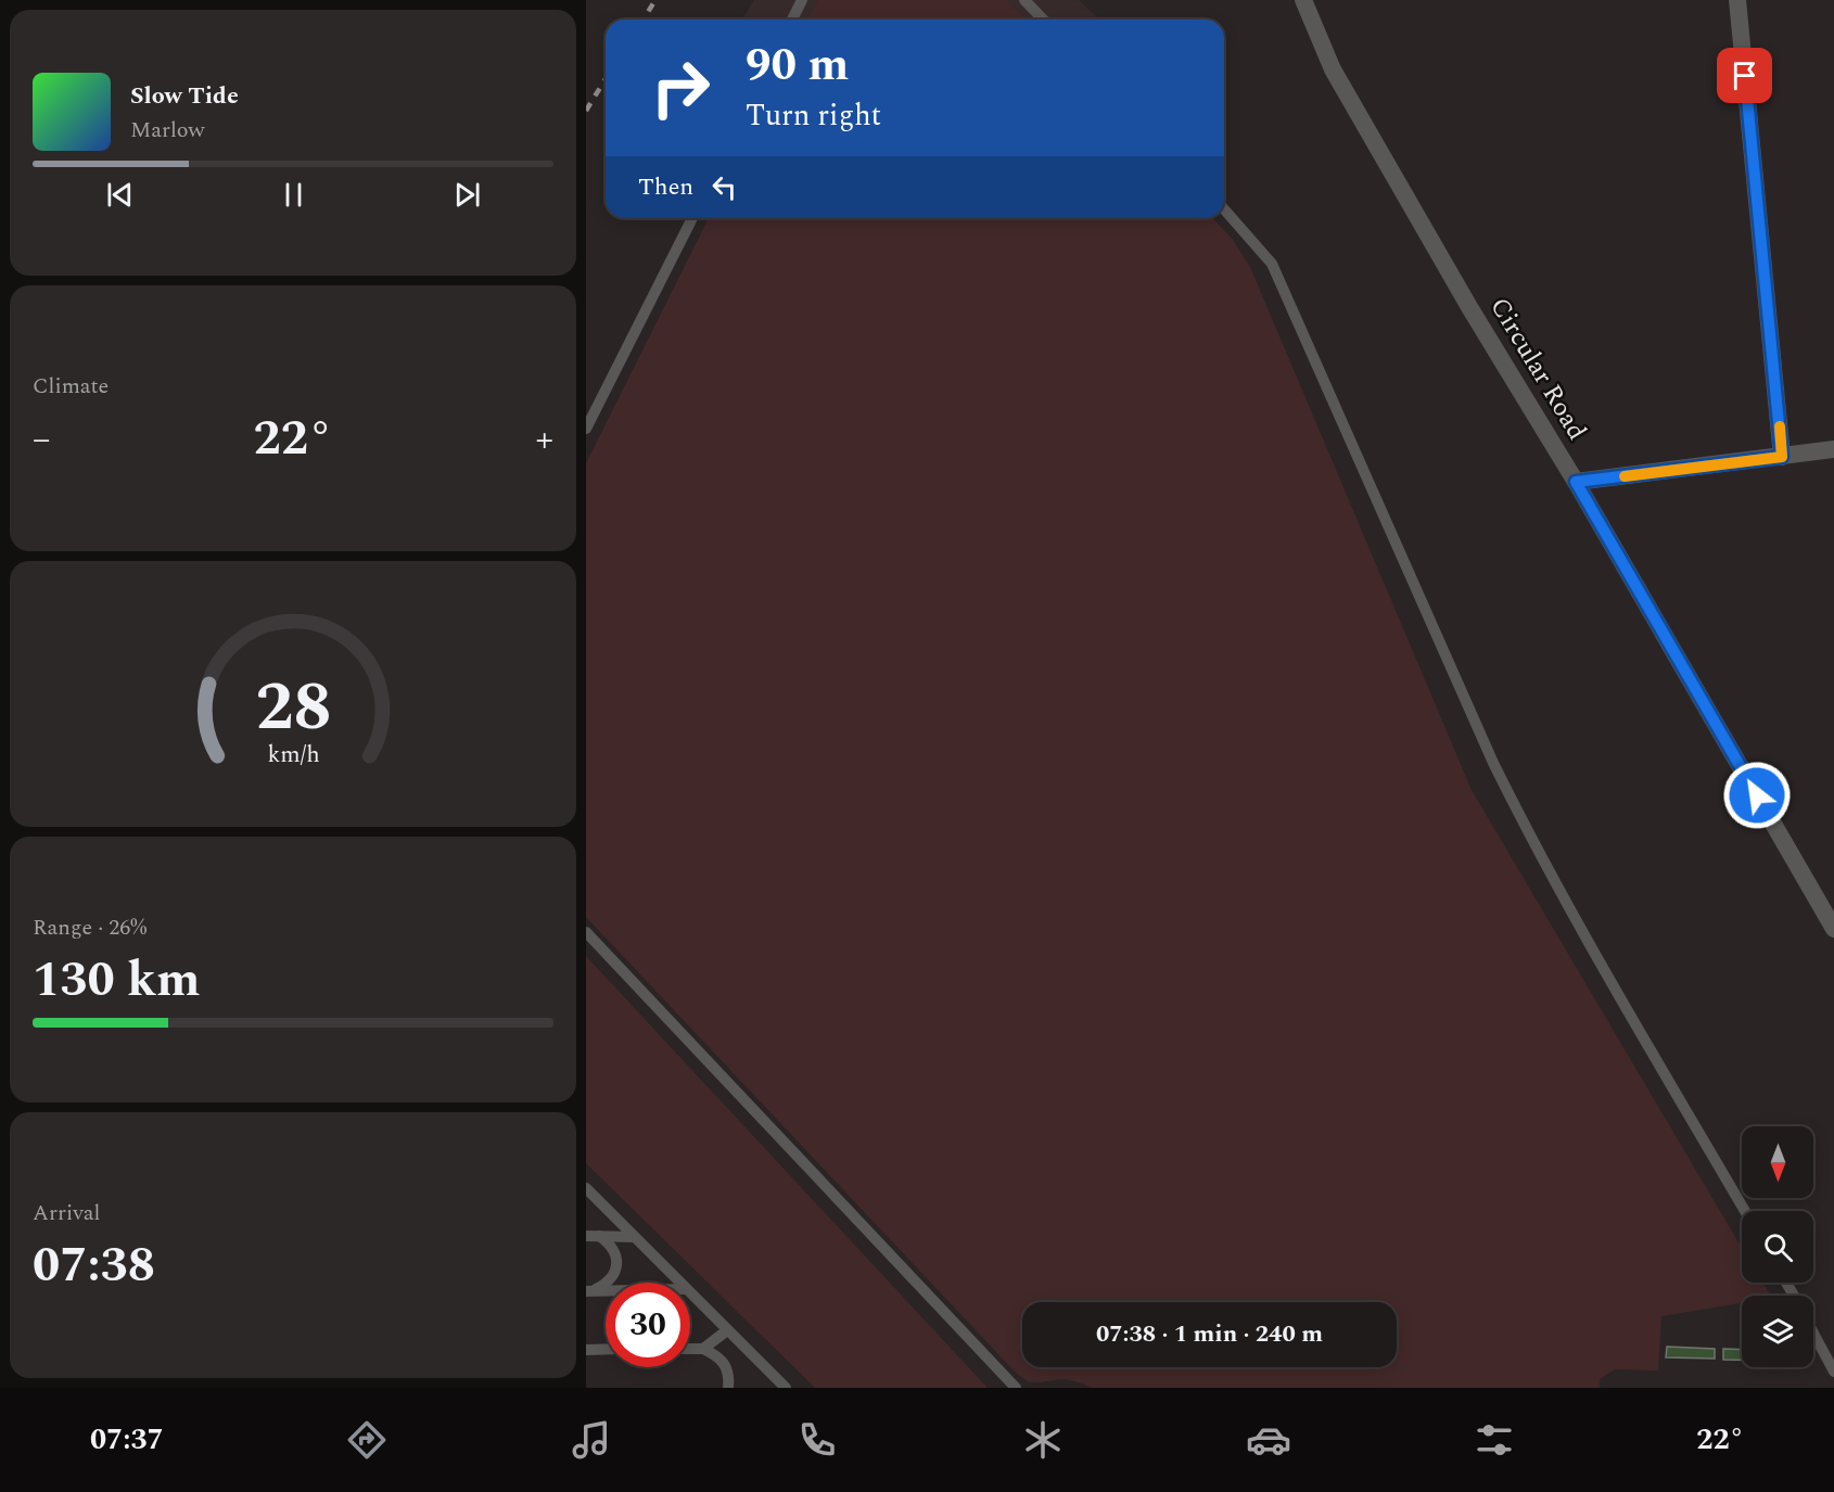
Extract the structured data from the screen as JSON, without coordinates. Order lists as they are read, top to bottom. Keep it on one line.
{"streets":{"street":["Circular Road"]},"north":"bottom","page":{"turn":["90 m","Turn right"],"song":["Slow Tide","Marlow"],"then":"Then","tile":["Climate",["Range · 26%","130 km"],["Arrival","07:38"]],"heat":["−","22°","+"],"limit":"30","trip":"07:38 · 1 min · 240 m","tabs":["07:37","22°"],"gauge":["28","km/h"]}}
